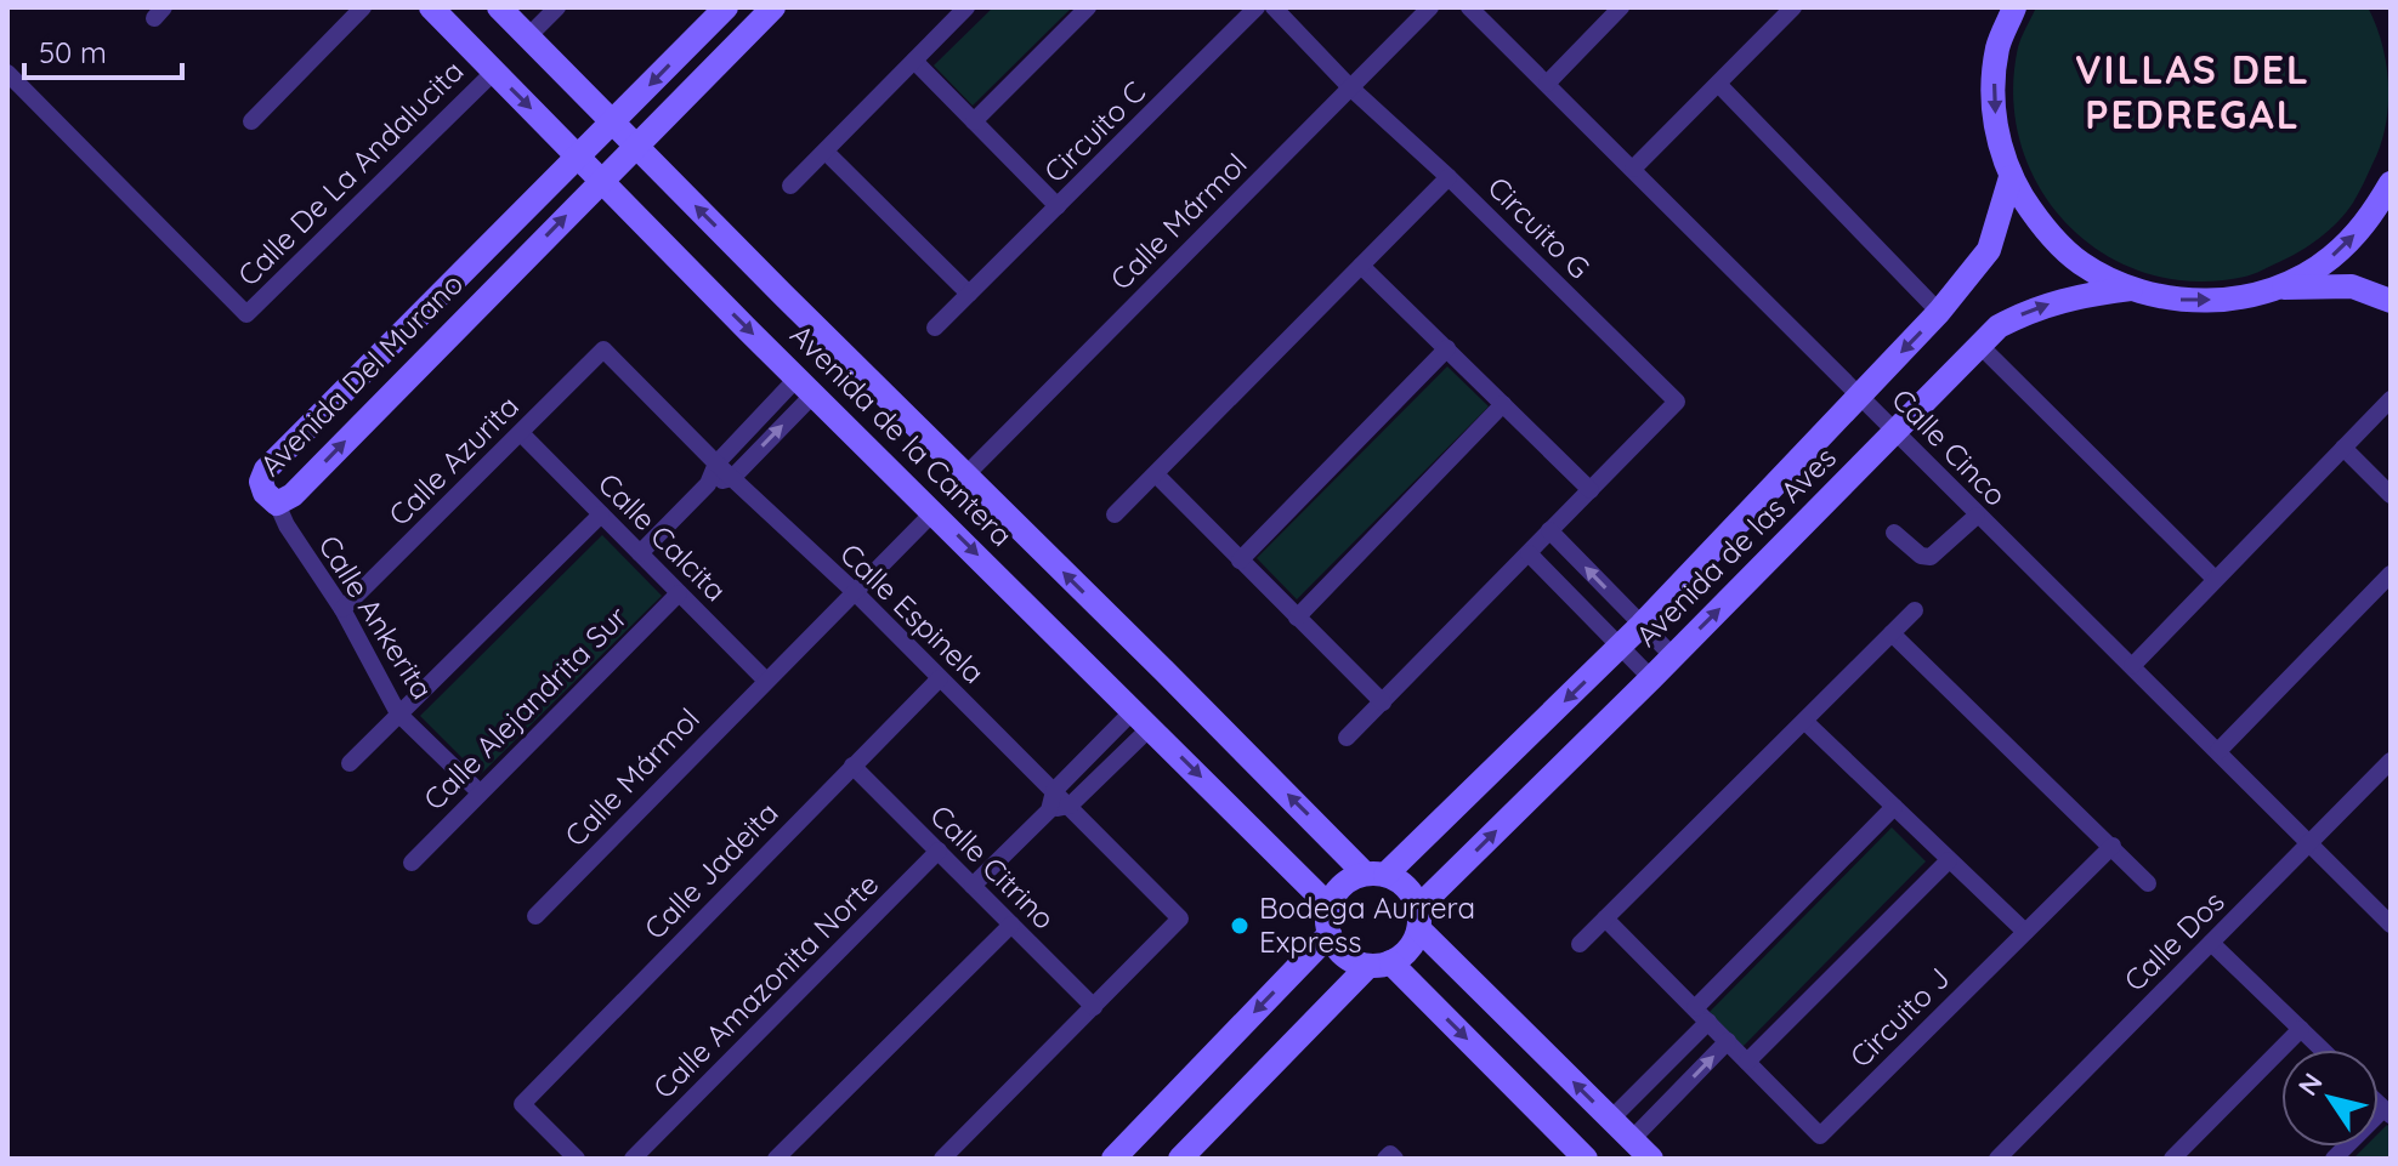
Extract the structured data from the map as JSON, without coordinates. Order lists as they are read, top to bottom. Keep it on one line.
{"streets":{"street":["Circuito C","Calle De La Andalucita","Calle Mármol","Circuito G","Avenida Del Murano","Avenida de la Cantera","Calle Cinco","Calle Azurita","Calle Calcita","Avenida de las Aves","Calle Espinela","Calle Ankerita","Calle Alejandrita Sur","Calle Citrino","Calle Jadeita","Calle Dos","Calle Amazonita Norte","Circuito J"]},"crossings":[["Calle De La Andalucita","Avenida de la Cantera"],["Calle Mármol","Avenida de la Cantera"],["Calle Mármol","Calle Calcita"],["Calle Mármol","Calle Espinela"],["Avenida Del Murano","Avenida de la Cantera"],["Avenida Del Murano","Calle Ankerita"],["Avenida de la Cantera","Avenida de las Aves"],["Calle Cinco","Avenida de las Aves"],["Calle Cinco","Calle Dos"],["Calle Azurita","Calle Calcita"],["Calle Azurita","Calle Espinela"],["Calle Azurita","Calle Ankerita"],["Calle Calcita","Calle Alejandrita Sur"],["Calle Espinela","Calle Citrino"],["Calle Espinela","Calle Jadeita"],["Calle Ankerita","Calle Alejandrita Sur"],["Calle Citrino","Calle Jadeita"],["Calle Citrino","Calle Amazonita Norte"]],"districts":["VILLAS DEL PEDREGAL"],"places":["Bodega Aurrera Express"],"scale_bar":"50 m","north":"top left"}
